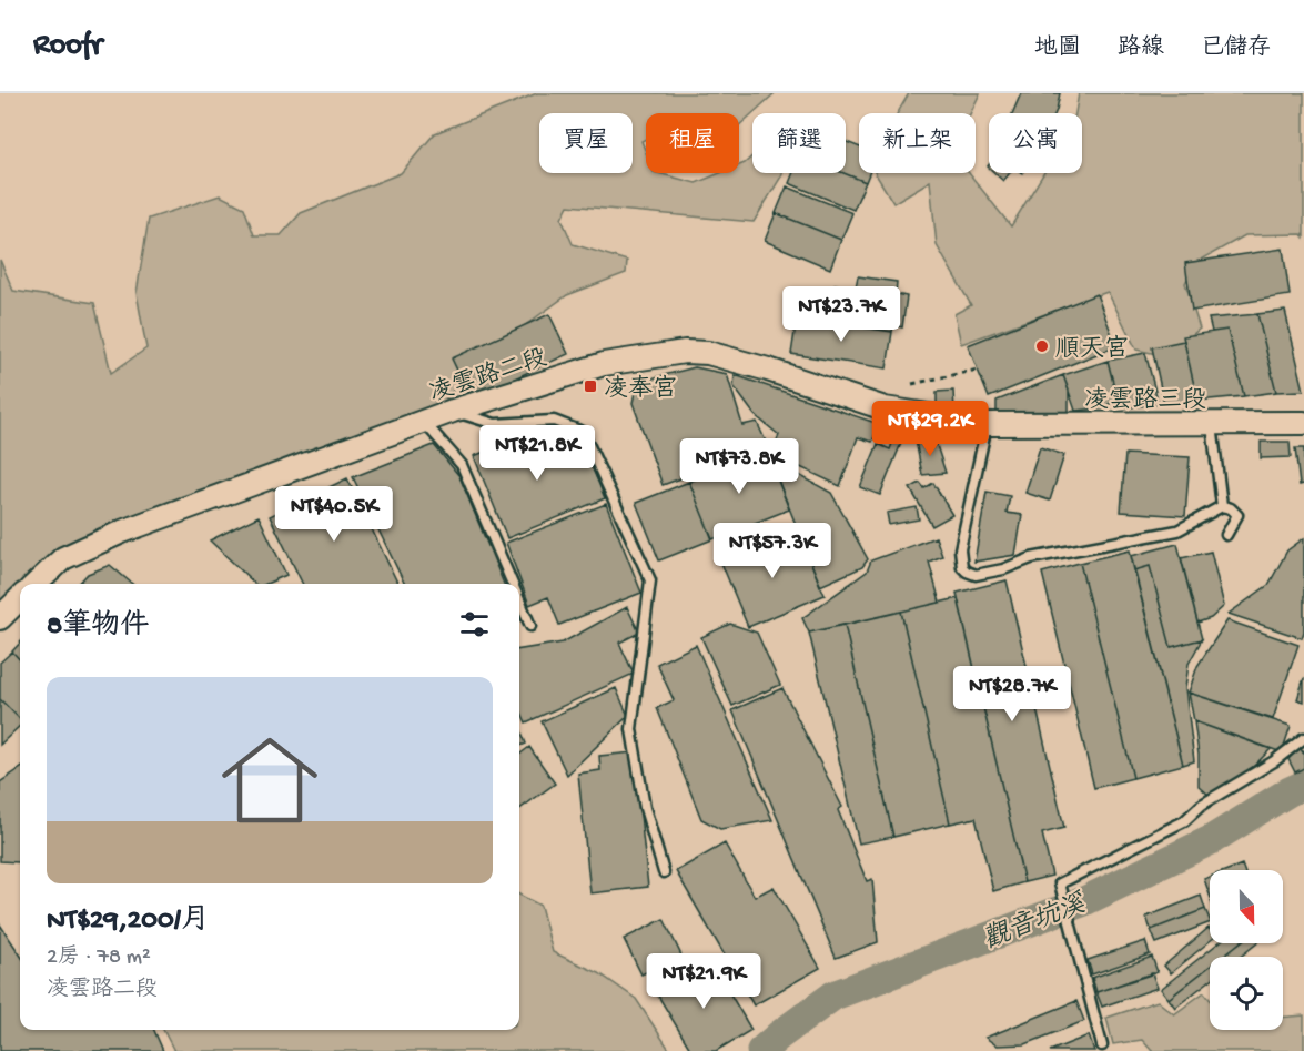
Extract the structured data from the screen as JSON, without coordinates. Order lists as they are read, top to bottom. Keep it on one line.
{"streets":{"street":["凌雲路二段","凌雲路三段"]},"crossings":[["凌雲路二段","凌雲路三段"]],"water":["觀音坑溪"],"places":{"other":["順天宮"],"transit":["凌奉宮"]},"north":"bottom","page":{"header":"Roofr","nav":["地圖","路線","已儲存"],"chip":["買屋","租屋","篩選","新上架","公寓"],"price":["NT$23.7K","NT$29.2K","NT$21.8K","NT$73.8K","NT$40.5K","NT$57.3K","NT$28.7K","NT$21.9K"],"heading":"8筆物件","list":[{"name":"NT$29,200/月","note":"2房 · 78 m² · 凌雲路二段"}]}}
